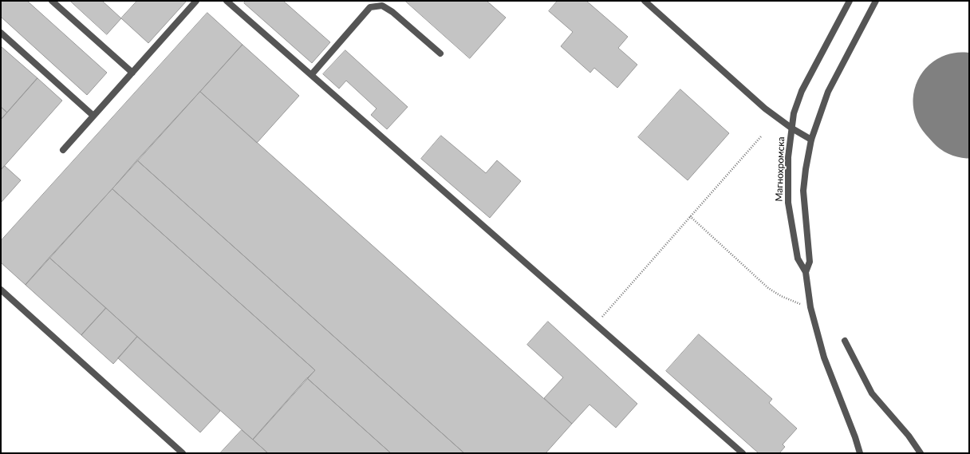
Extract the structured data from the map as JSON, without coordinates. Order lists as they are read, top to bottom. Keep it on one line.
{"streets":{"street":["Магнохромска"]}}
